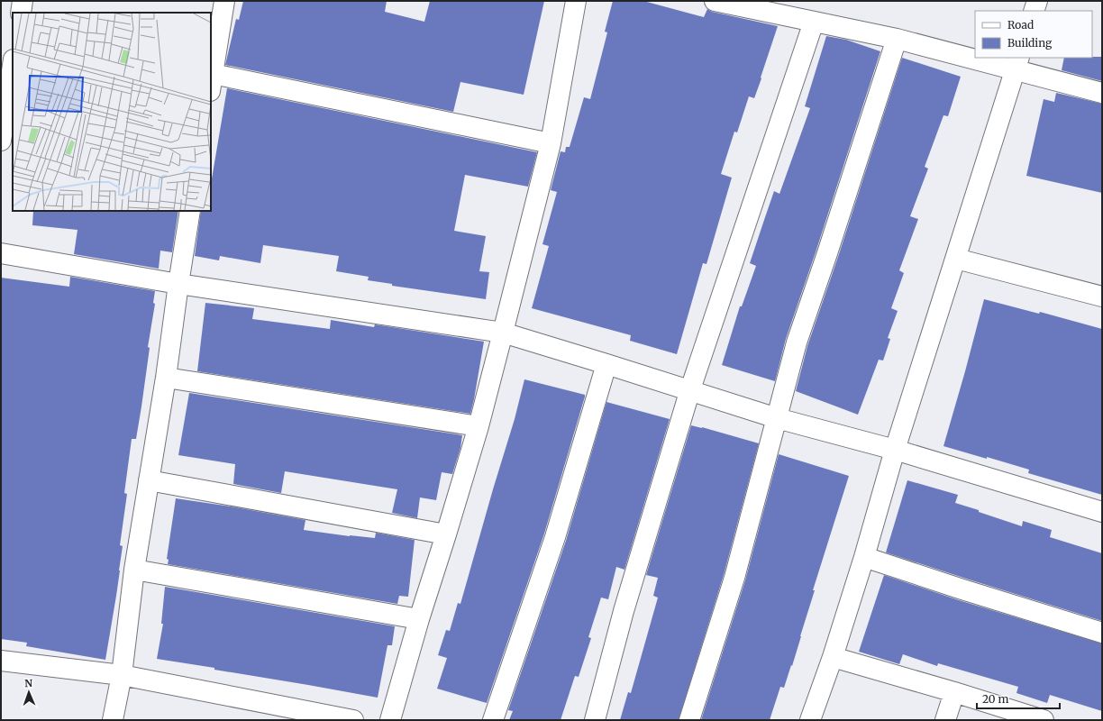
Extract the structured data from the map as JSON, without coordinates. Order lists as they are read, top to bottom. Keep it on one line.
{"legend":["Road","Building"],"scale_bar":"20 m","north":"top"}
